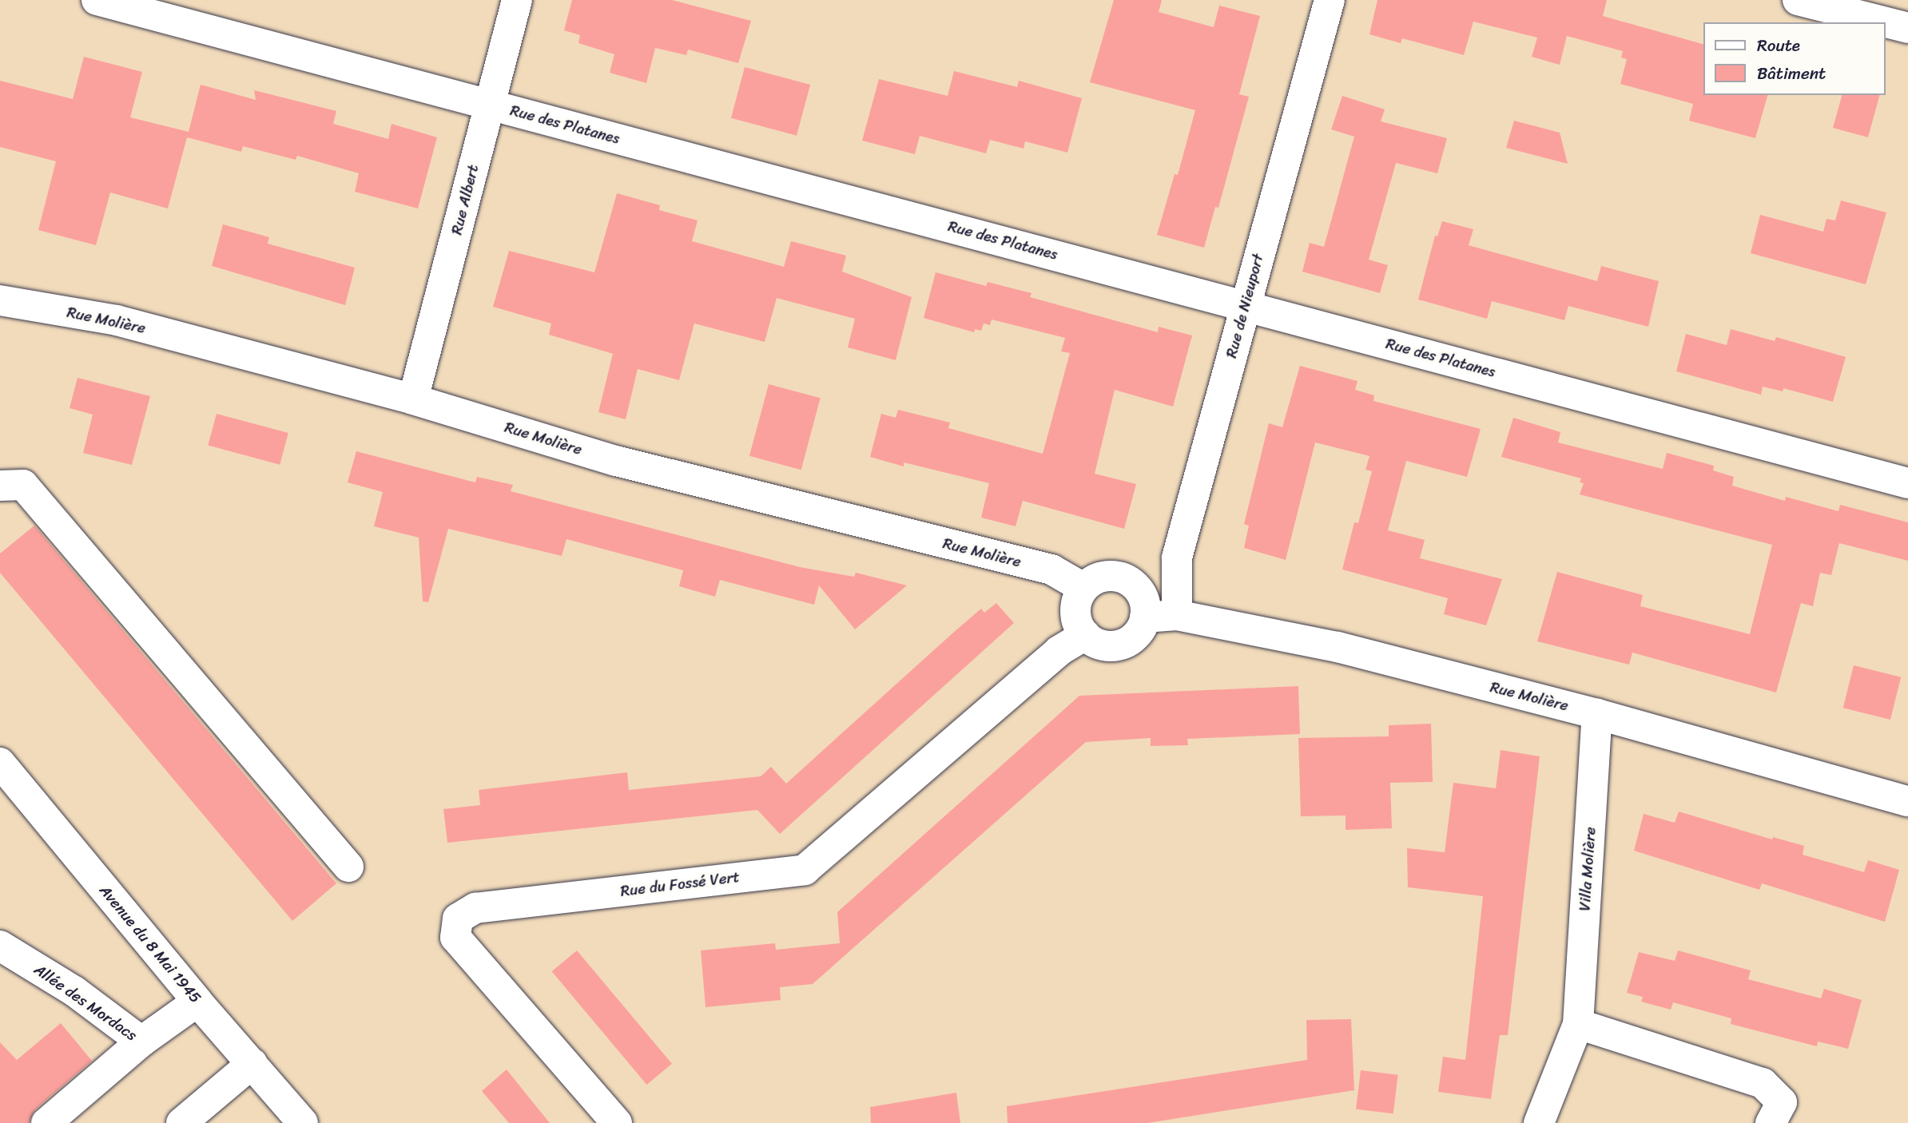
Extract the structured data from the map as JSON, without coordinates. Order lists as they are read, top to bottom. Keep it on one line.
{"streets":{"street":["Rue des Platanes","Rue Albert","Rue de Nieuport","Rue Molière","Villa Molière","Rue du Fossé Vert","Avenue du 8 Mai 1945","Allée des Mordacs"]},"crossings":[["Rue des Platanes","Rue Albert"],["Rue des Platanes","Rue de Nieuport"],["Rue Albert","Rue Molière"],["Rue de Nieuport","Rue Molière"],["Rue Molière","Villa Molière"],["Rue Molière","Rue du Fossé Vert"],["Avenue du 8 Mai 1945","Allée des Mordacs"]],"legend":["Route","Bâtiment"]}
